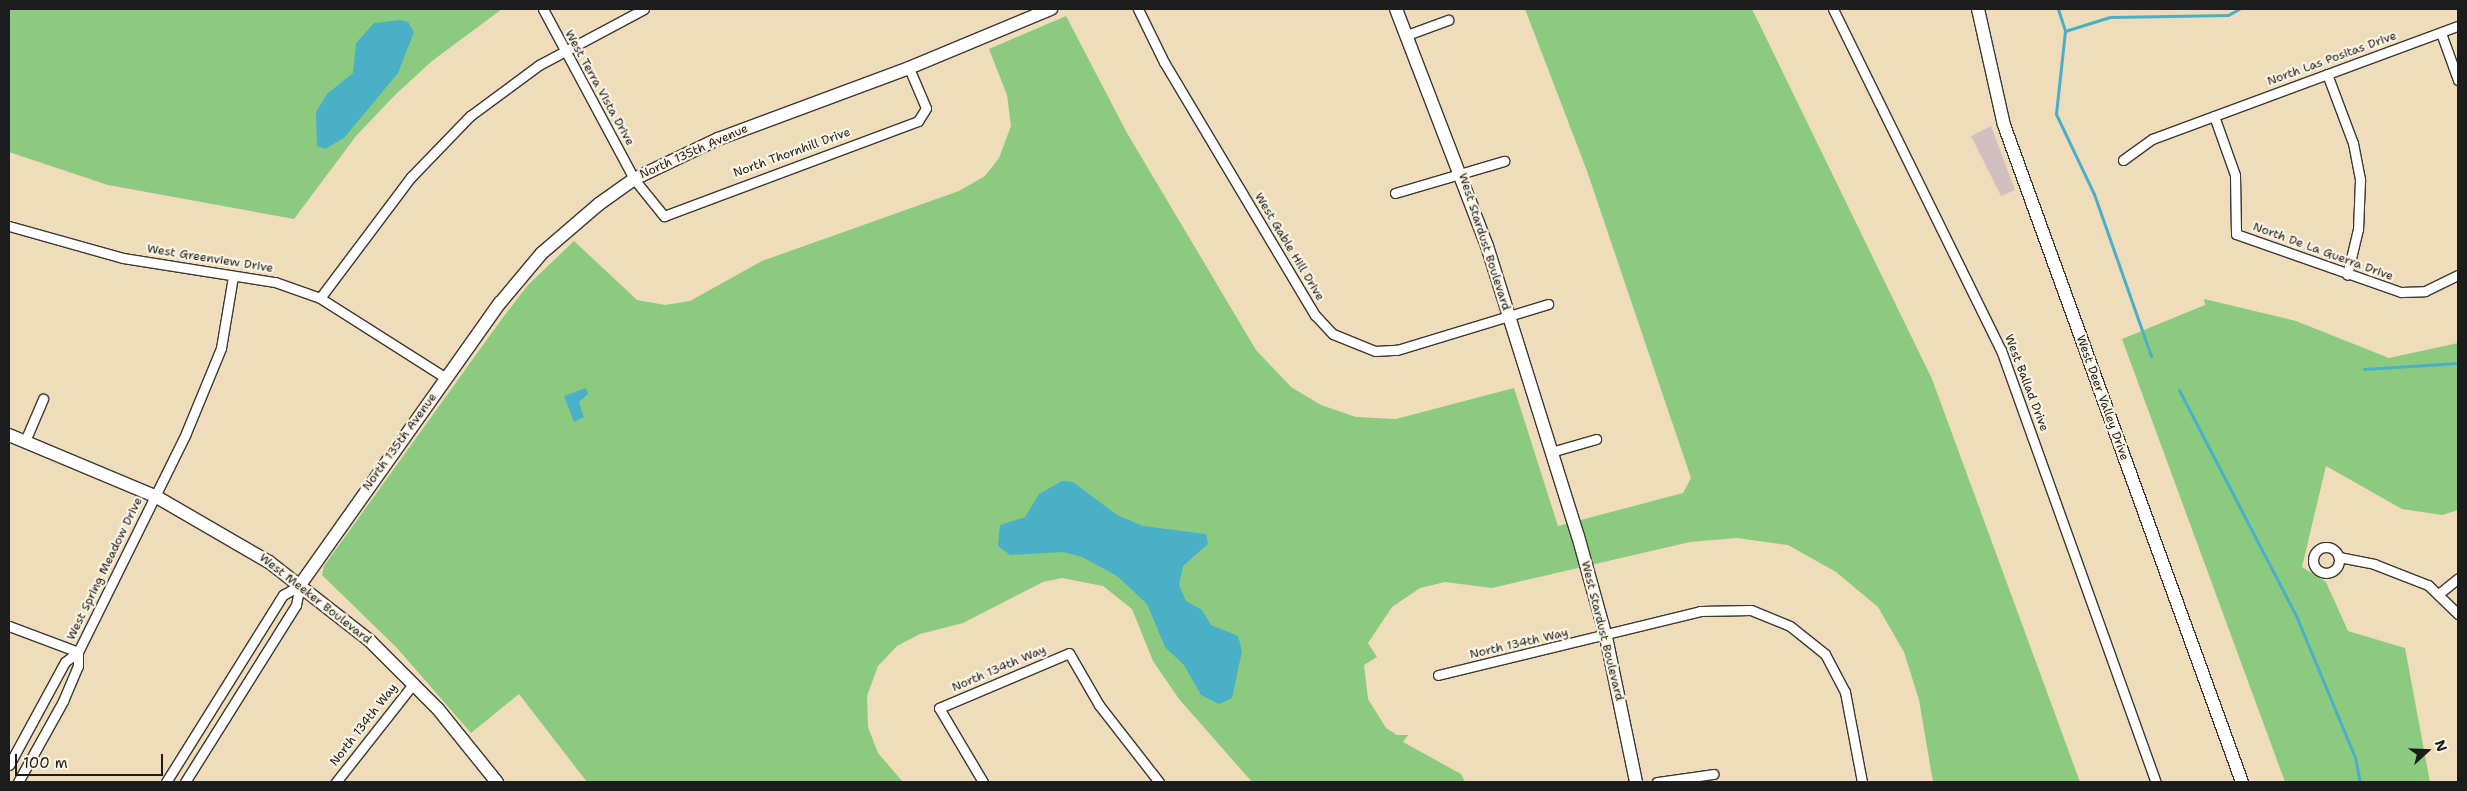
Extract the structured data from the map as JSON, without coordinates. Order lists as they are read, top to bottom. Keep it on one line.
{"streets":{"street":["North Las Positas Drive","West Terra Vista Drive","North 135th Avenue","North Thornhill Drive","West Stardust Boulevard","West Gable Hill Drive","North De La Guerra Drive","West Greenview Drive","West Ballad Drive","West Deer Valley Drive","West Spring Meadow Drive","West Meeker Boulevard","North 134th Way"]},"crossings":[["North Las Positas Drive","North De La Guerra Drive"],["West Terra Vista Drive","North 135th Avenue"],["West Terra Vista Drive","North Thornhill Drive"],["North 135th Avenue","North Thornhill Drive"],["North 135th Avenue","West Greenview Drive"],["North 135th Avenue","West Meeker Boulevard"],["West Stardust Boulevard","West Gable Hill Drive"],["West Stardust Boulevard","North 134th Way"],["West Greenview Drive","West Spring Meadow Drive"],["West Spring Meadow Drive","West Meeker Boulevard"],["West Meeker Boulevard","North 134th Way"]],"scale_bar":"100 m","north":"right"}
